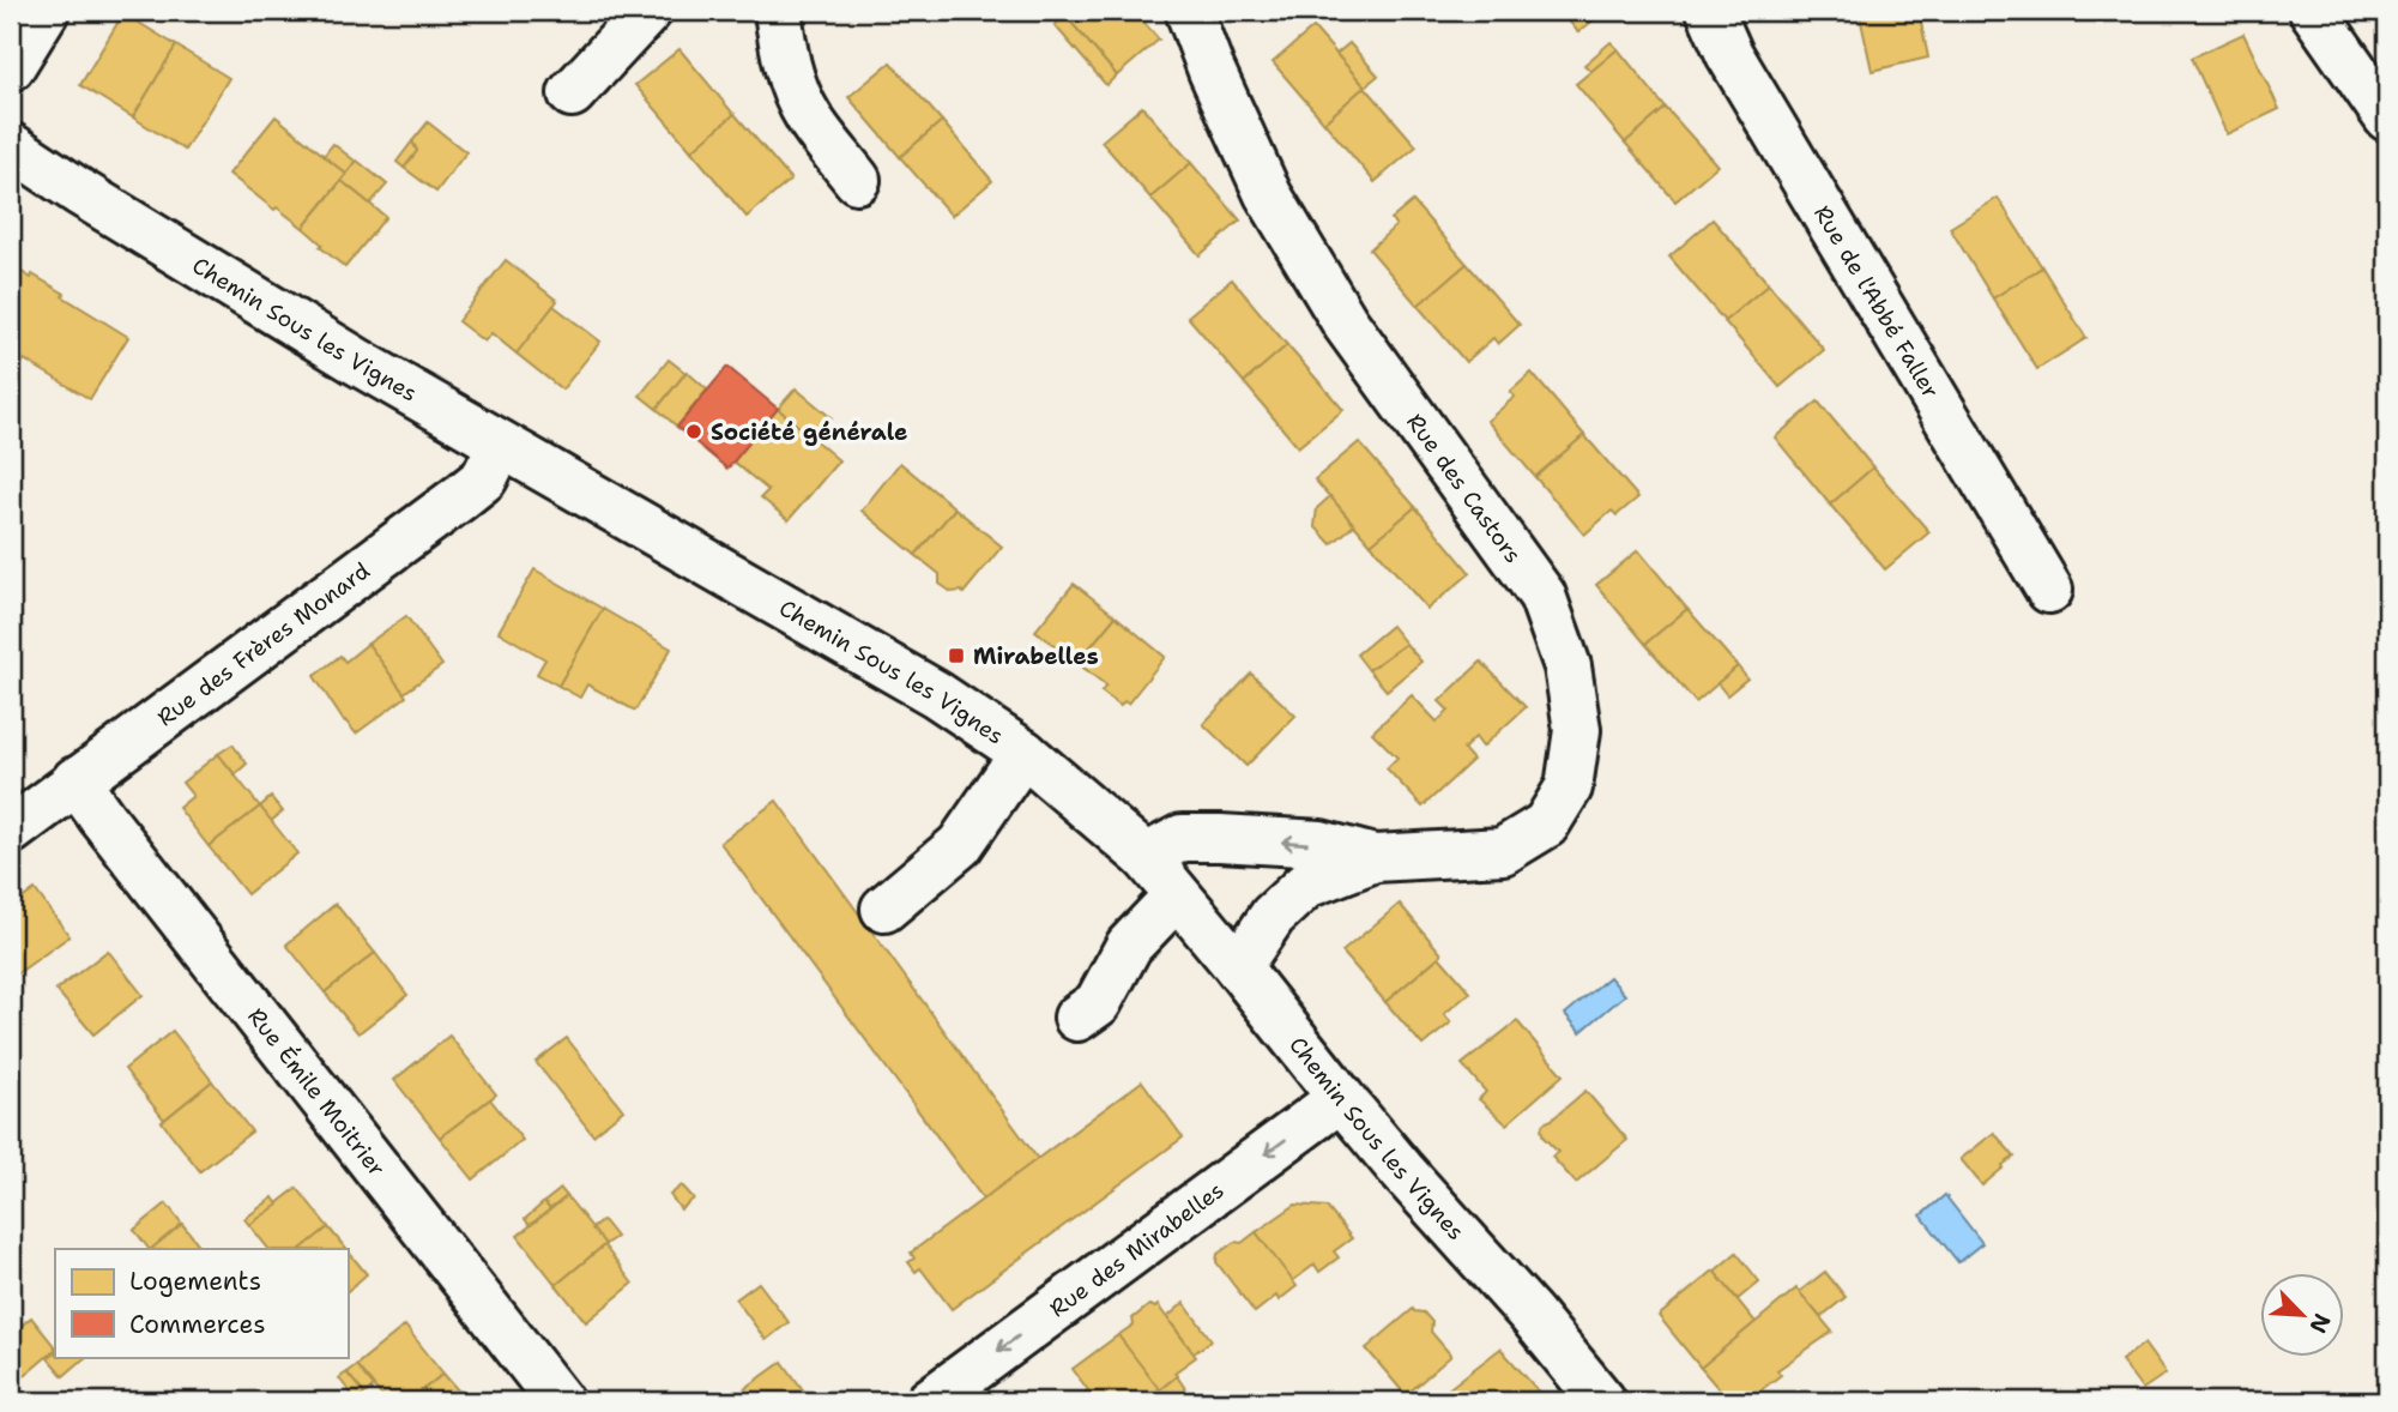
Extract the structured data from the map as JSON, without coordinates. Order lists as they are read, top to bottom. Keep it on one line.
{"streets":{"street":["Rue de l'Abbé Faller","Chemin Sous les Vignes","Rue des Castors","Rue des Frères Monard","Rue Émile Moitrier","Rue des Mirabelles"]},"crossings":[["Chemin Sous les Vignes","Rue des Castors"],["Chemin Sous les Vignes","Rue des Frères Monard"],["Chemin Sous les Vignes","Rue des Mirabelles"],["Rue des Frères Monard","Rue Émile Moitrier"]],"places":{"other":["Société générale"],"transit":["Mirabelles"]},"legend":["Logements","Commerces"],"north":"bottom right"}
